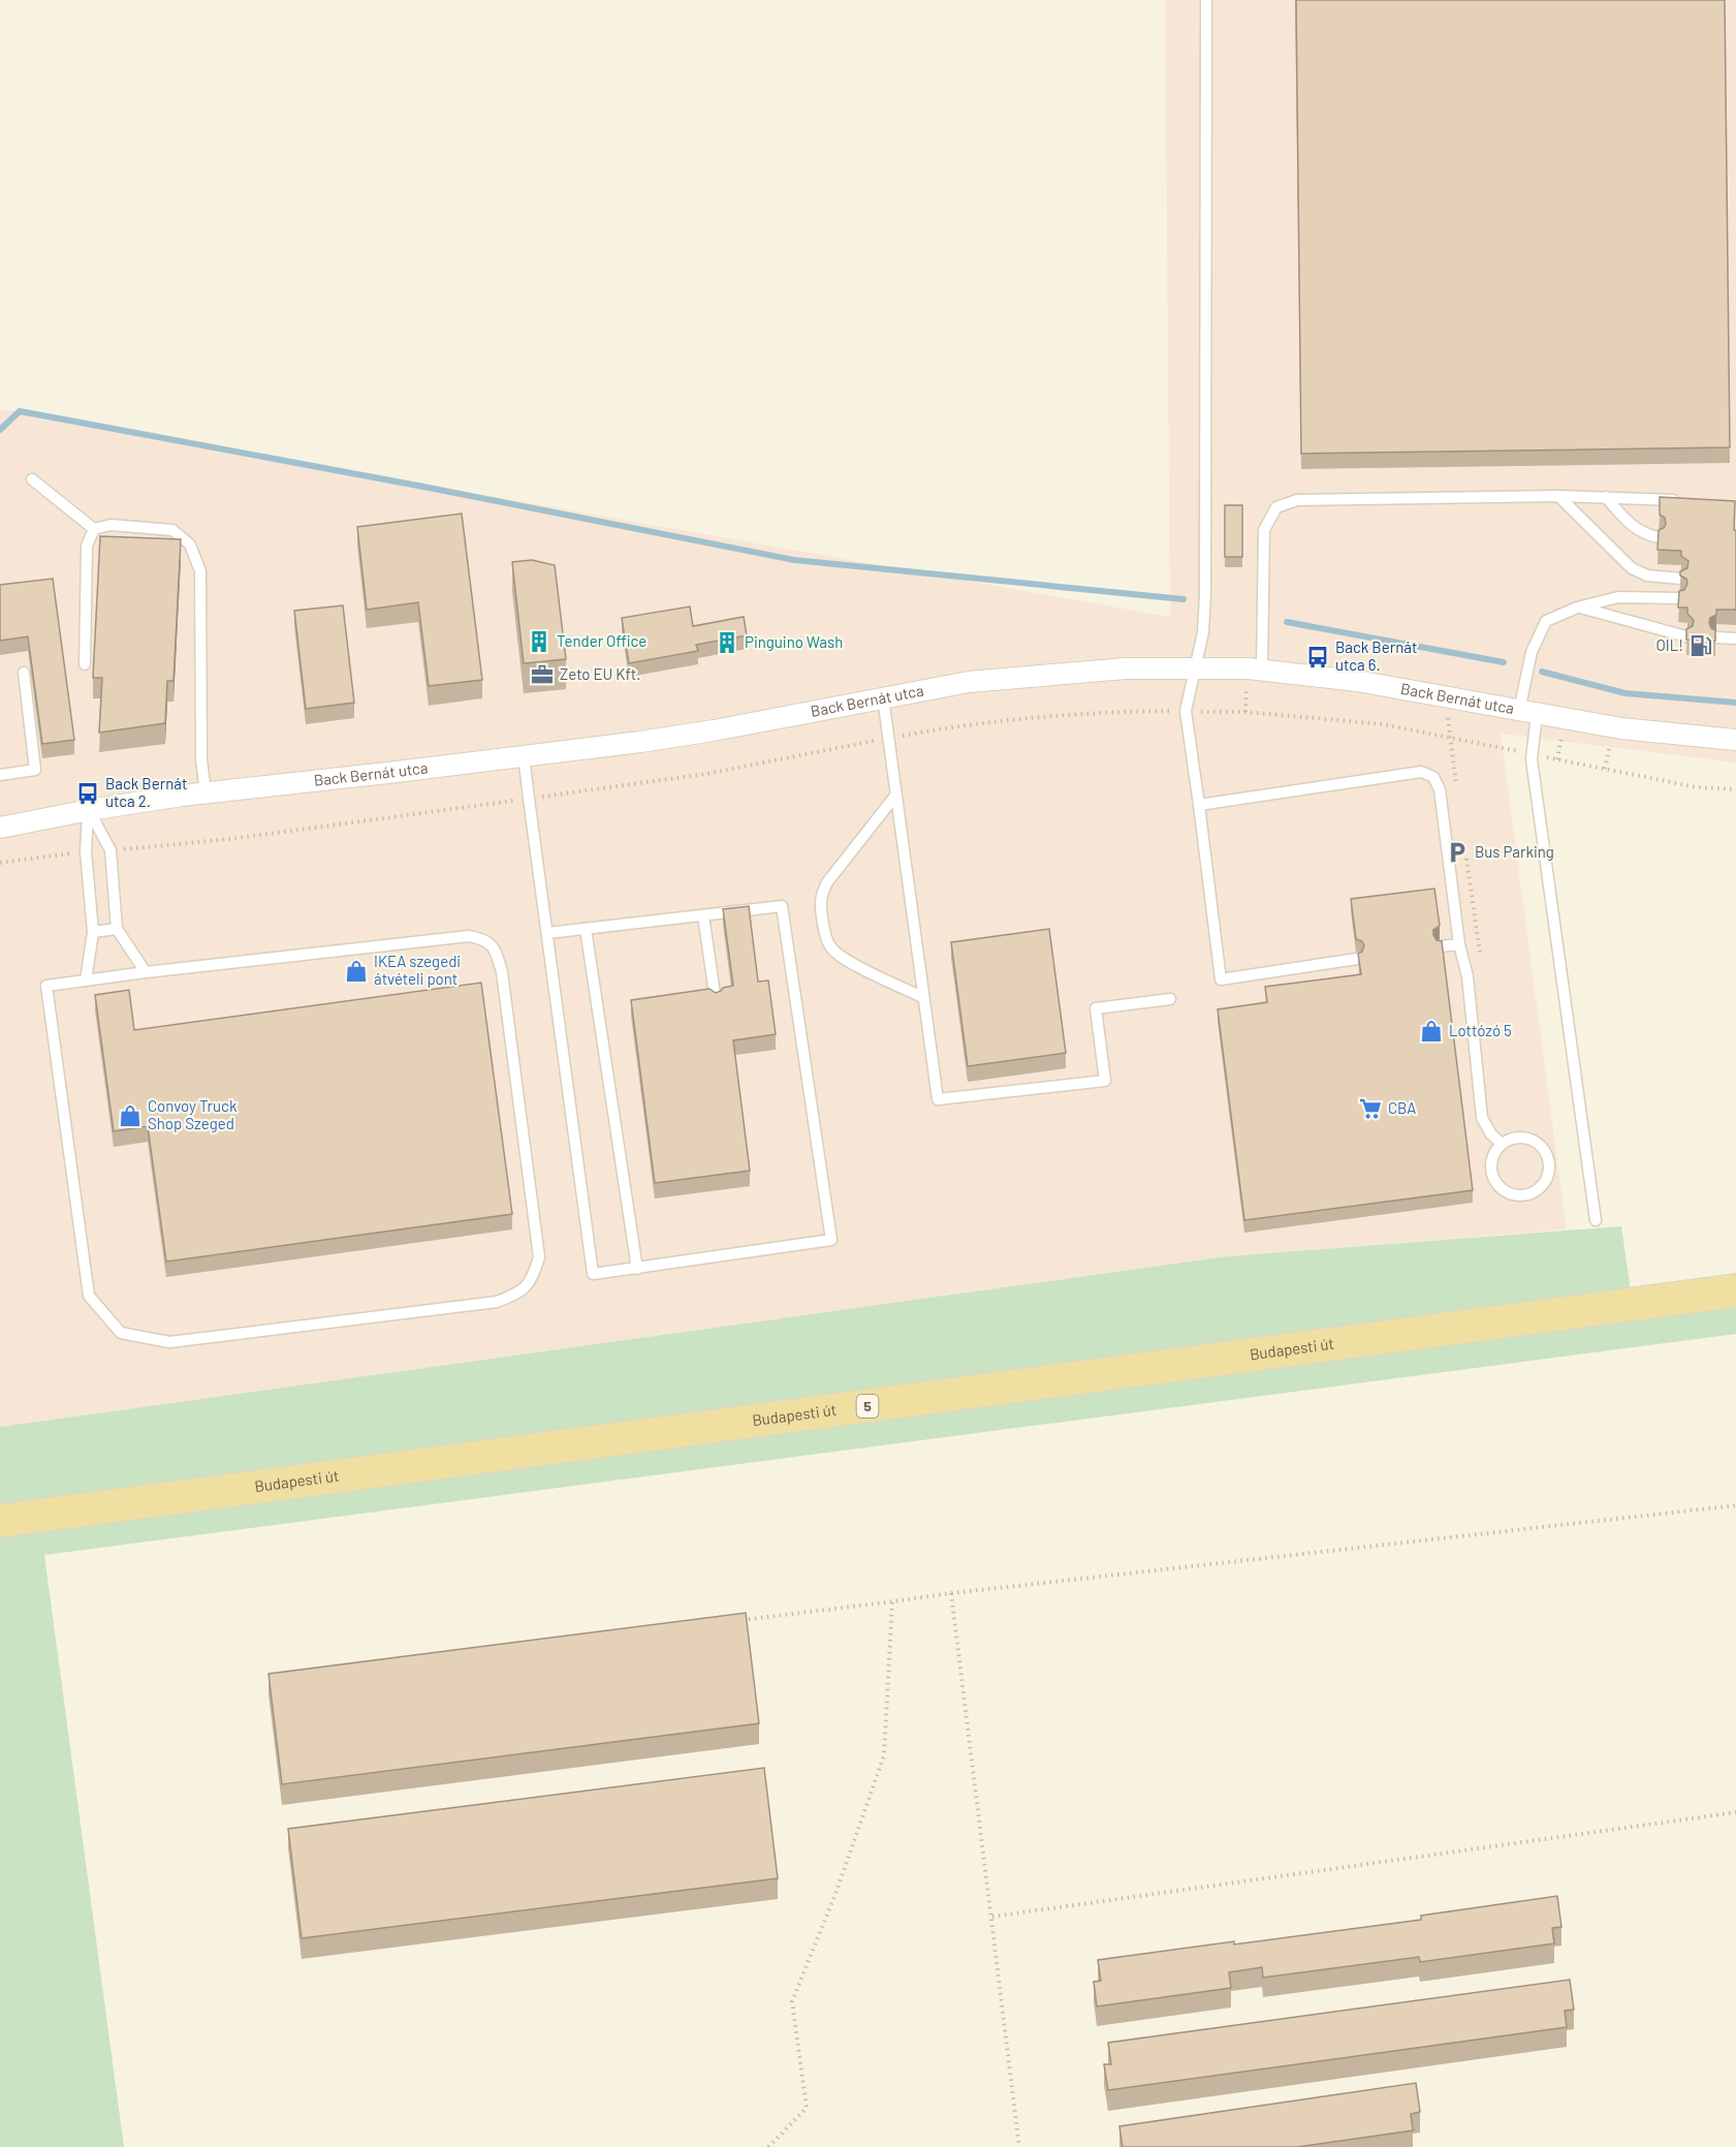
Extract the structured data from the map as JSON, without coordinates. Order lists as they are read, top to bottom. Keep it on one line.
{"streets":{"main road":["Budapesti út","5"],"street":["Back Bernát utca"]},"places":{"building":["Tender Office","Pinguino Wash"],"fuel station":["OIL!"],"bus stop":["Back Bernát utca 6.","Back Bernát utca 2."],"office":["Zeto EU Kft."],"parking":["Bus Parking"],"shop":["IKEA szegedi átvételi pont","Lottózó 5","Convoy Truck Shop Szeged"],"supermarket":["CBA"]}}
